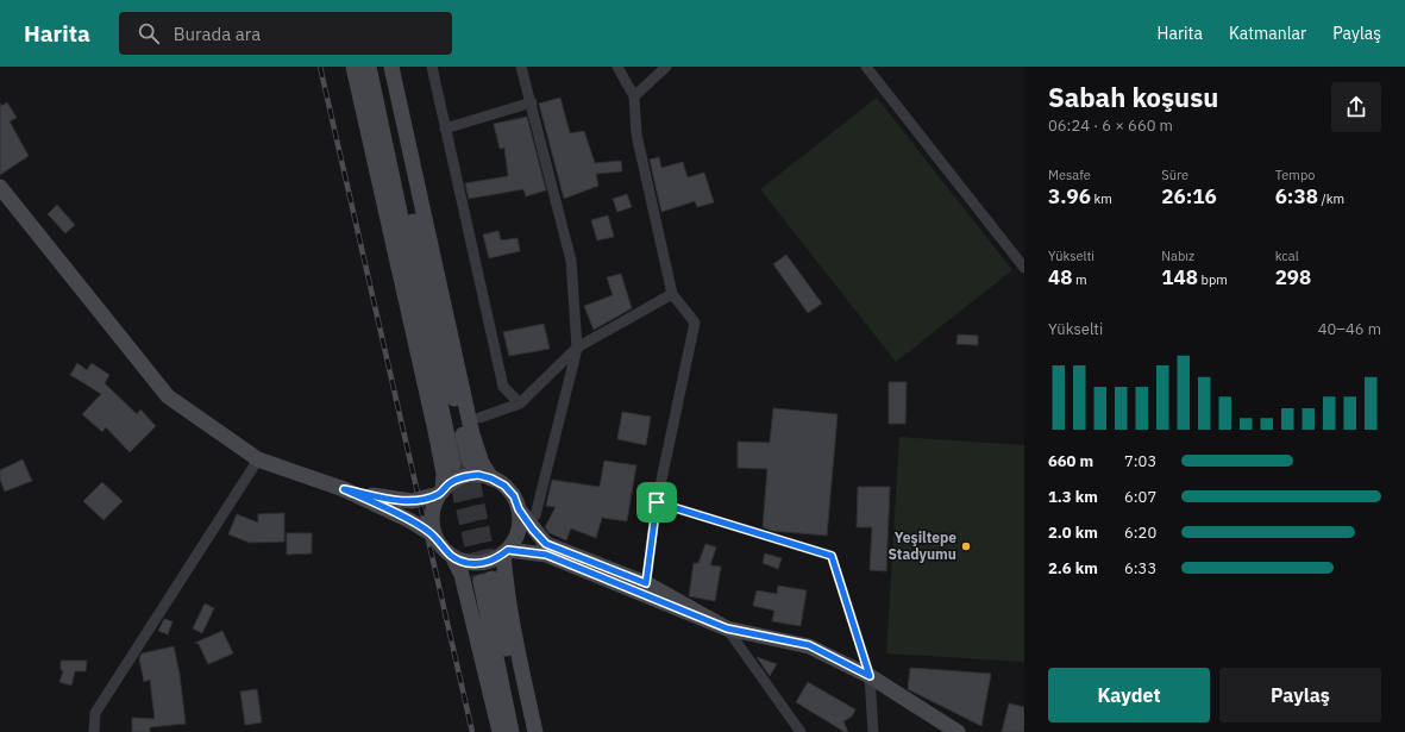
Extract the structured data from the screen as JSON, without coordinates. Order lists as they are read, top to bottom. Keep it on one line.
{"places":["Yeşiltepe Stadyumu"],"page":{"header":"Harita","search":"Burada ara","nav":["Harita","Katmanlar","Paylaş"],"heading":["Sabah koşusu","06:24 · 6 × 660 m"],"stats":[["Mesafe","3.96 km"],["Süre","26:16"],["Tempo","6:38 /km"],["Yükselti","48 m"],["Nabız","148 bpm"],["kcal","298"]],"chart":["Yükselti","40–46 m"],"list":[{"name":"660 m","note":"7:03"},{"name":"1.3 km","note":"6:07"},{"name":"2.0 km","note":"6:20"},{"name":"2.6 km","note":"6:33"}],"buttons":["Kaydet","Paylaş"]}}
